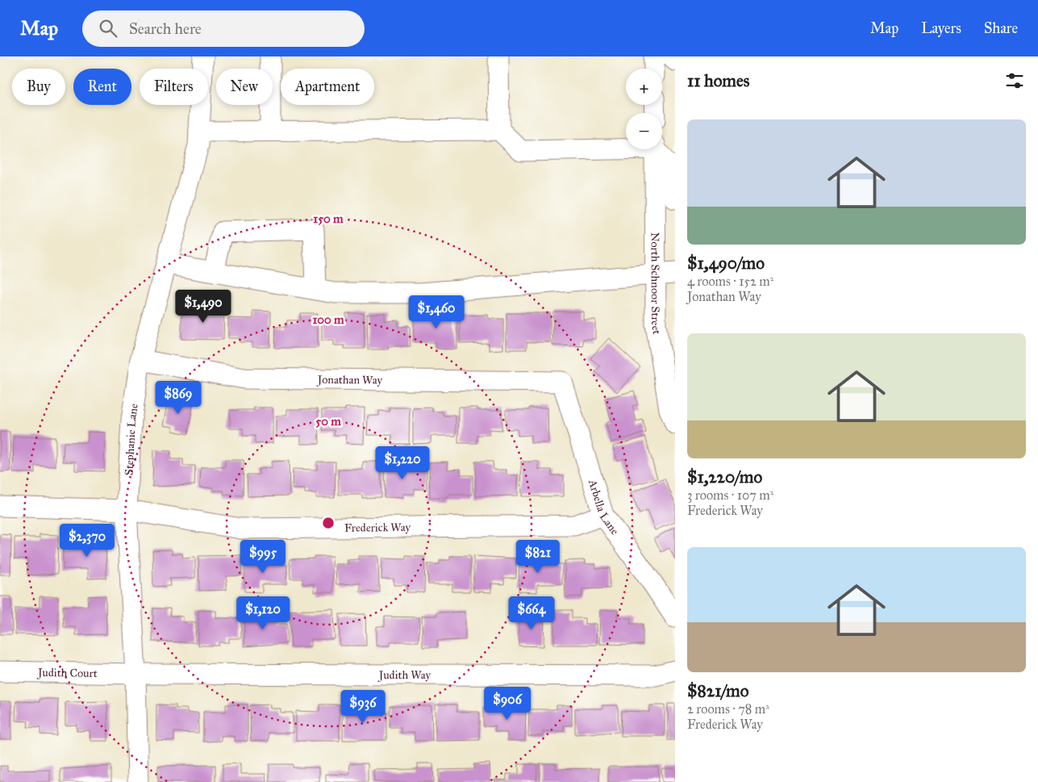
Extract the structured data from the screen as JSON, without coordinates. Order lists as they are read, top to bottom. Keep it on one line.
{"streets":{"street":["North Schnoor Street","Jonathan Way","Stephanie Lane","Arbella Lane","Frederick Way","Judith Court","Judith Way"]},"crossings":[["Jonathan Way","Stephanie Lane"],["Jonathan Way","Arbella Lane"],["Stephanie Lane","Frederick Way"],["Stephanie Lane","Judith Court"],["Stephanie Lane","Judith Way"],["Arbella Lane","Frederick Way"],["Judith Court","Judith Way"]],"page":{"header":"Map","search":"Search here","nav":["Map","Layers","Share"],"heading":"11 homes","map_buttons":["+","−"],"chip":["Buy","Rent","Filters","New","Apartment"],"list":[{"name":"$1,490/mo","note":"4 rooms · 152 m² · Jonathan Way"},{"name":"$1,220/mo","note":"3 rooms · 107 m² · Frederick Way"},{"name":"$821/mo","note":"2 rooms · 78 m² · Frederick Way"}],"price":["$1,490","$1,460","$869","$1,220","$2,370","$995","$821","$1,120","$664","$906","$936"]},"rings":["150 m","100 m","50 m"]}
